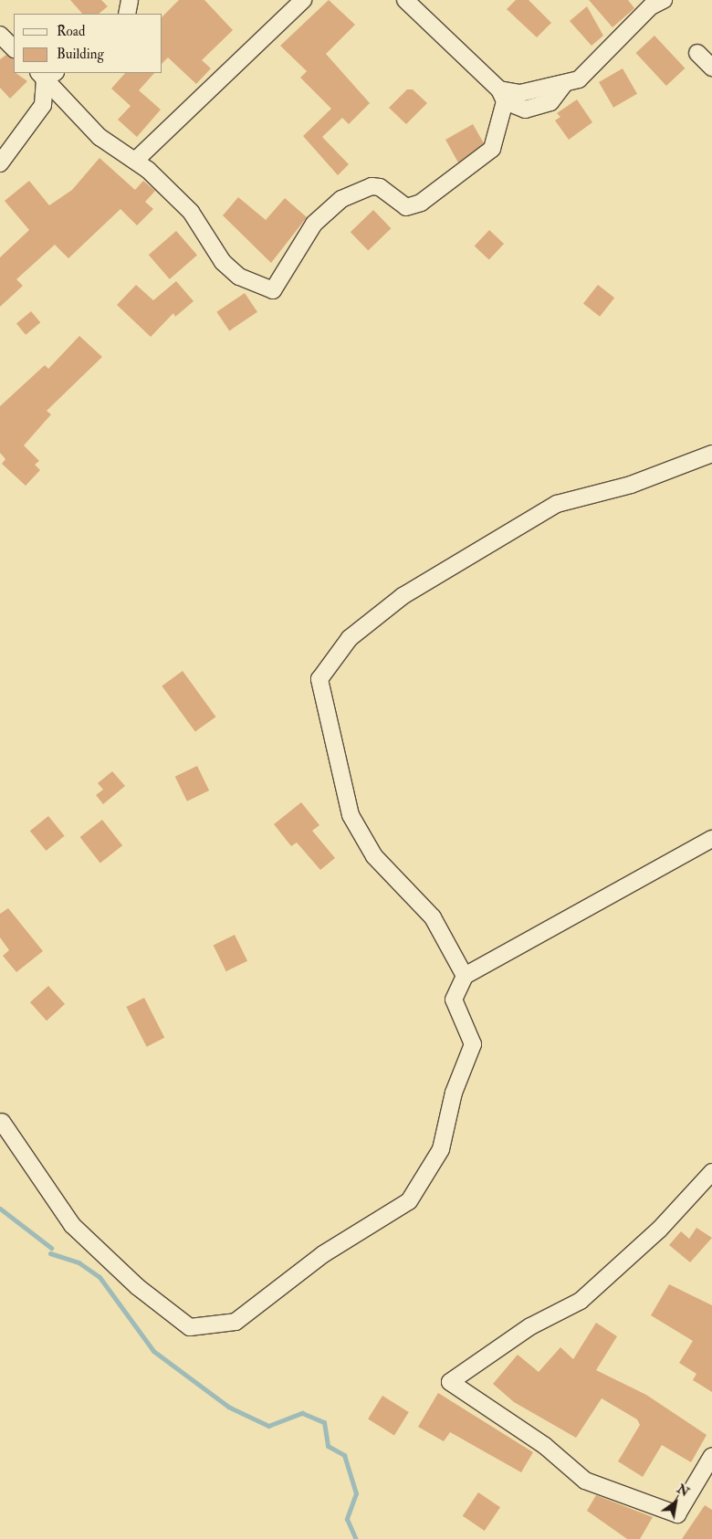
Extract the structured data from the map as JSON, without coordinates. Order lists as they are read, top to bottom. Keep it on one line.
{"legend":["Road","Building"],"north":"top right"}
